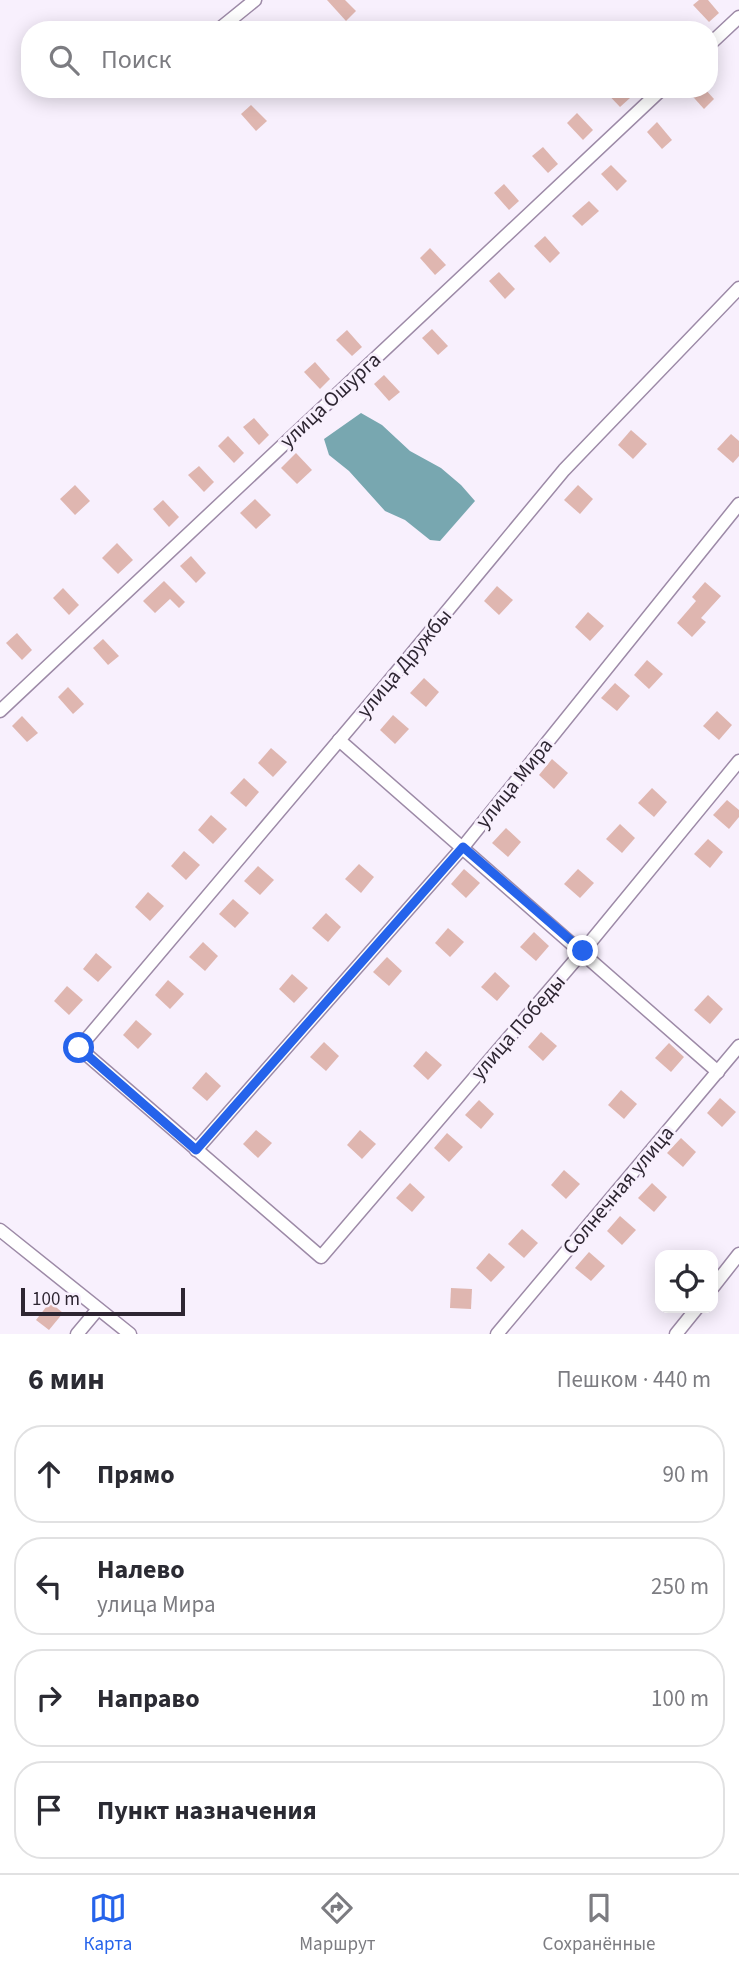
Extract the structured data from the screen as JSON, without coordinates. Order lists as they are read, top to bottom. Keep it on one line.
{"streets":{"street":["улица Ошурга","улица Дружбы","улица Мира","улица Победы","Солнечная улица"]},"crossings":[["улица Дружбы","улица Мира"],["улица Дружбы","улица Победы"],["улица Мира","улица Победы"]],"scale_bar":"100 m","page":{"search":"Поиск","scale":"100 m","heading":["6 мин","Пешком · 440 m"],"list":[["Прямо","90 m"],["Налево","улица Мира","250 m"],["Направо","100 m"],"Пункт назначения"],"nav":["Карта","Маршрут","Сохранённые"]}}
